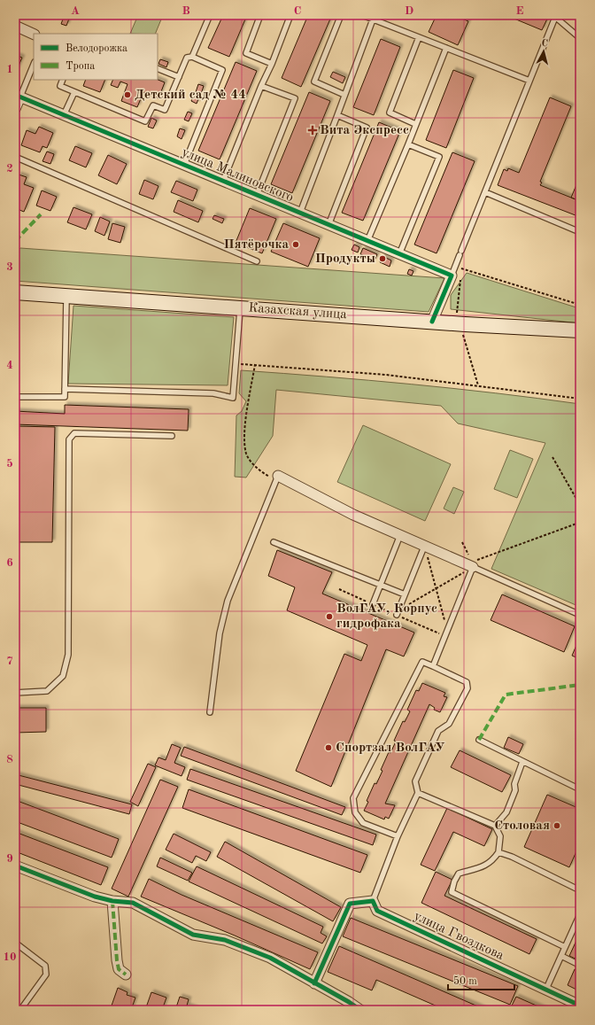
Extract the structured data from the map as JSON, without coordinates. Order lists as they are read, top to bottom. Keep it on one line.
{"streets":{"main road":["Казахская улица"],"street":["улица Малиновского","улица Гвоздкова"]},"places":{"other":["Детский сад № 44","Пятёрочка","Продукты","ВолГАУ, Корпус гидрофака","Спортзал ВолГАУ","Столовая"],"health":["Вита Экспресс"]},"legend":["Велодорожка","Тропа"],"scale_bar":"50 m","north":"top","grid":{"columns":["A","B","C","D","E"],"rows":["1","2","3","4","5","6","7","8","9","10"]}}
